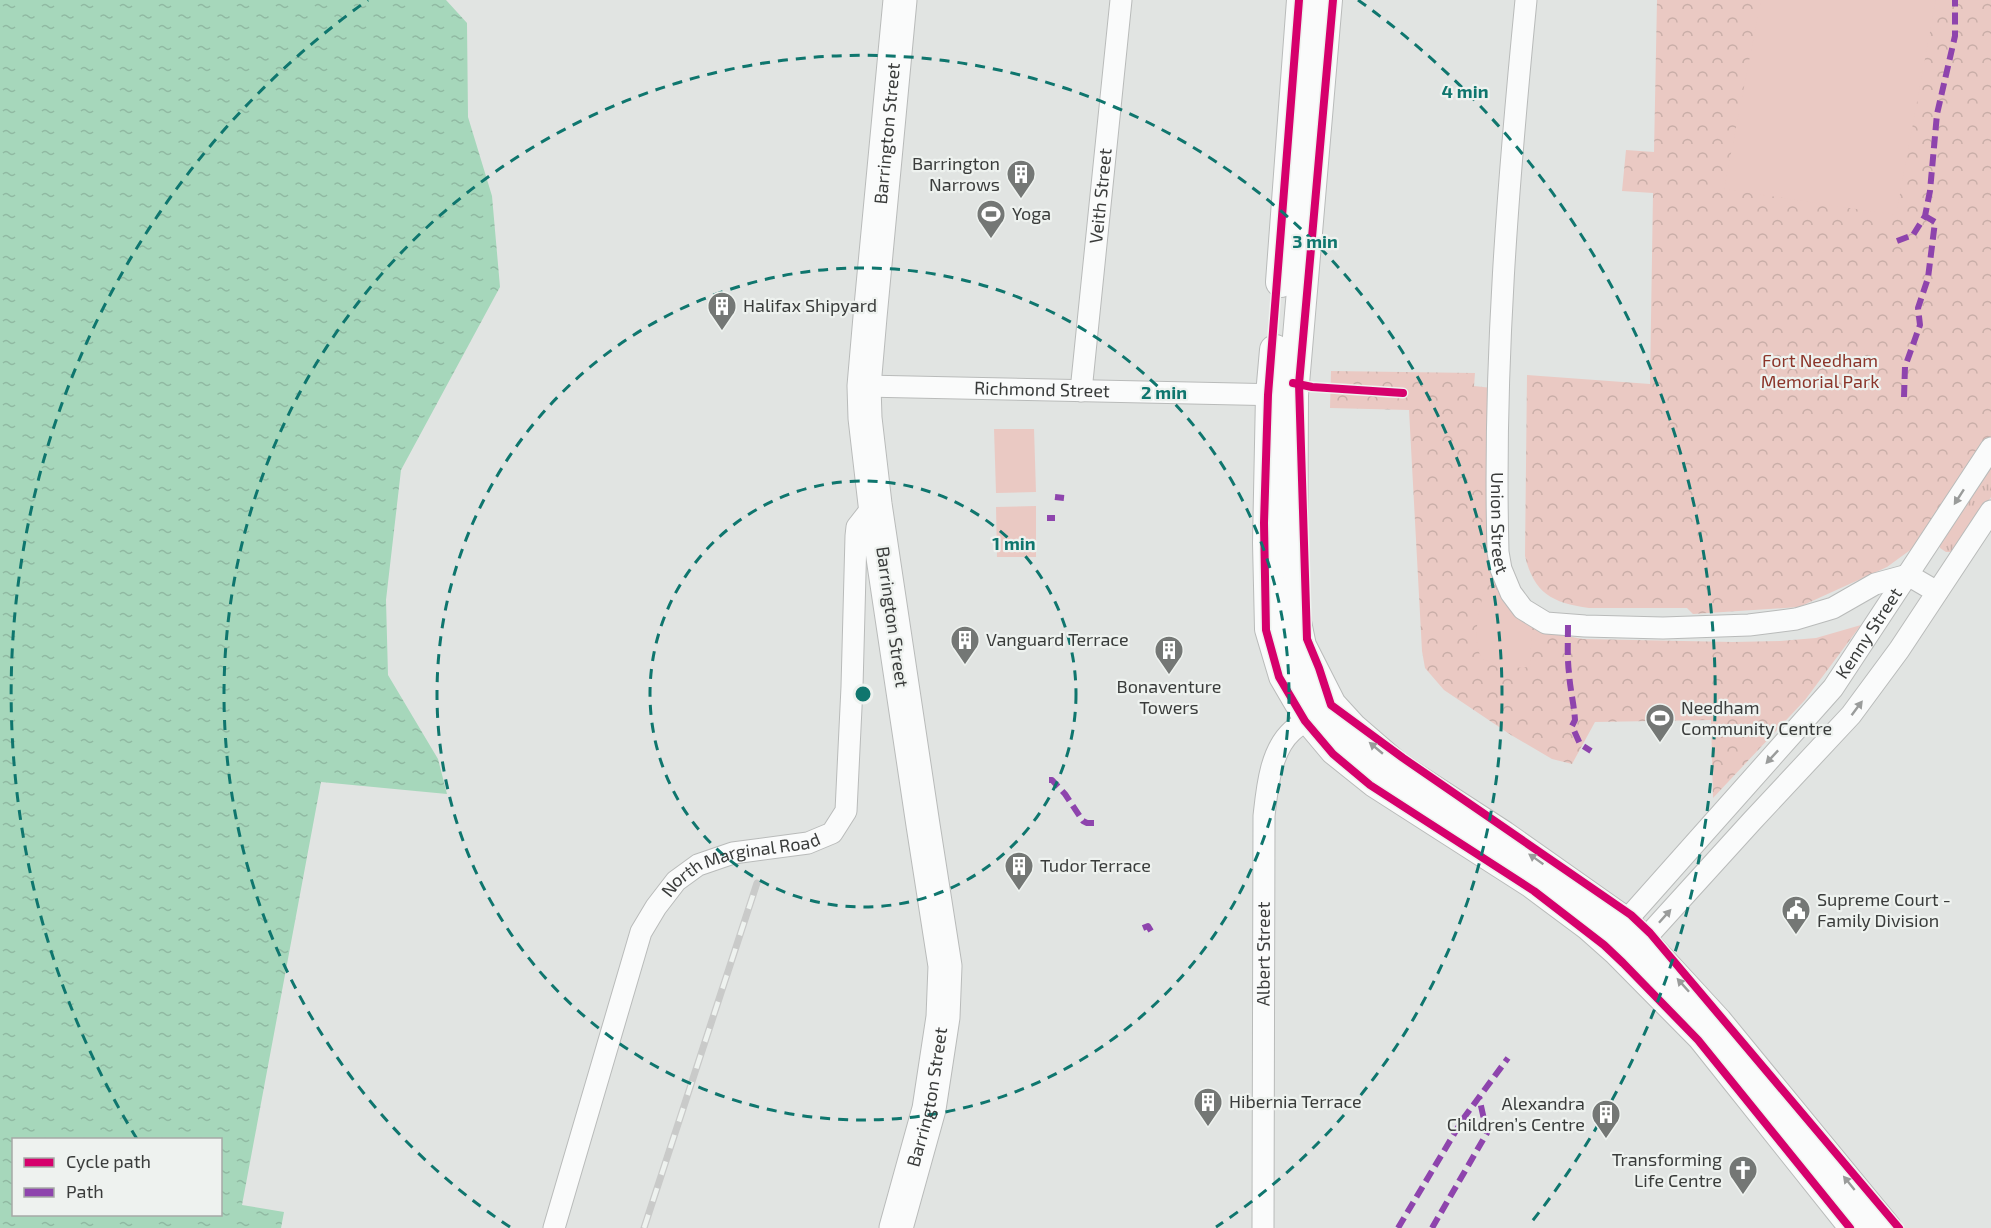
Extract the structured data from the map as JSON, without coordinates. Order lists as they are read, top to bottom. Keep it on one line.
{"streets":{"main road":["Barrington Street"],"street":["Veith Street","Richmond Street","Union Street","Kenny Street","North Marginal Road","Albert Street"]},"crossings":[["Barrington Street","Richmond Street"],["Barrington Street","North Marginal Road"],["Veith Street","Richmond Street"],["Union Street","Kenny Street"]],"parks":["Fort Needham Memorial Park"],"places":{"building":["Barrington Narrows","Halifax Shipyard","Vanguard Terrace","Bonaventure Towers","Tudor Terrace","Hibernia Terrace","Alexandra Children’s Centre"],"sports":["Yoga","Needham Community Centre"],"public building":["Supreme Court - Family Division"],"church":["Transforming Life Centre"]},"legend":["Cycle path","Path"],"rings":["4 min","3 min","2 min","1 min"]}
